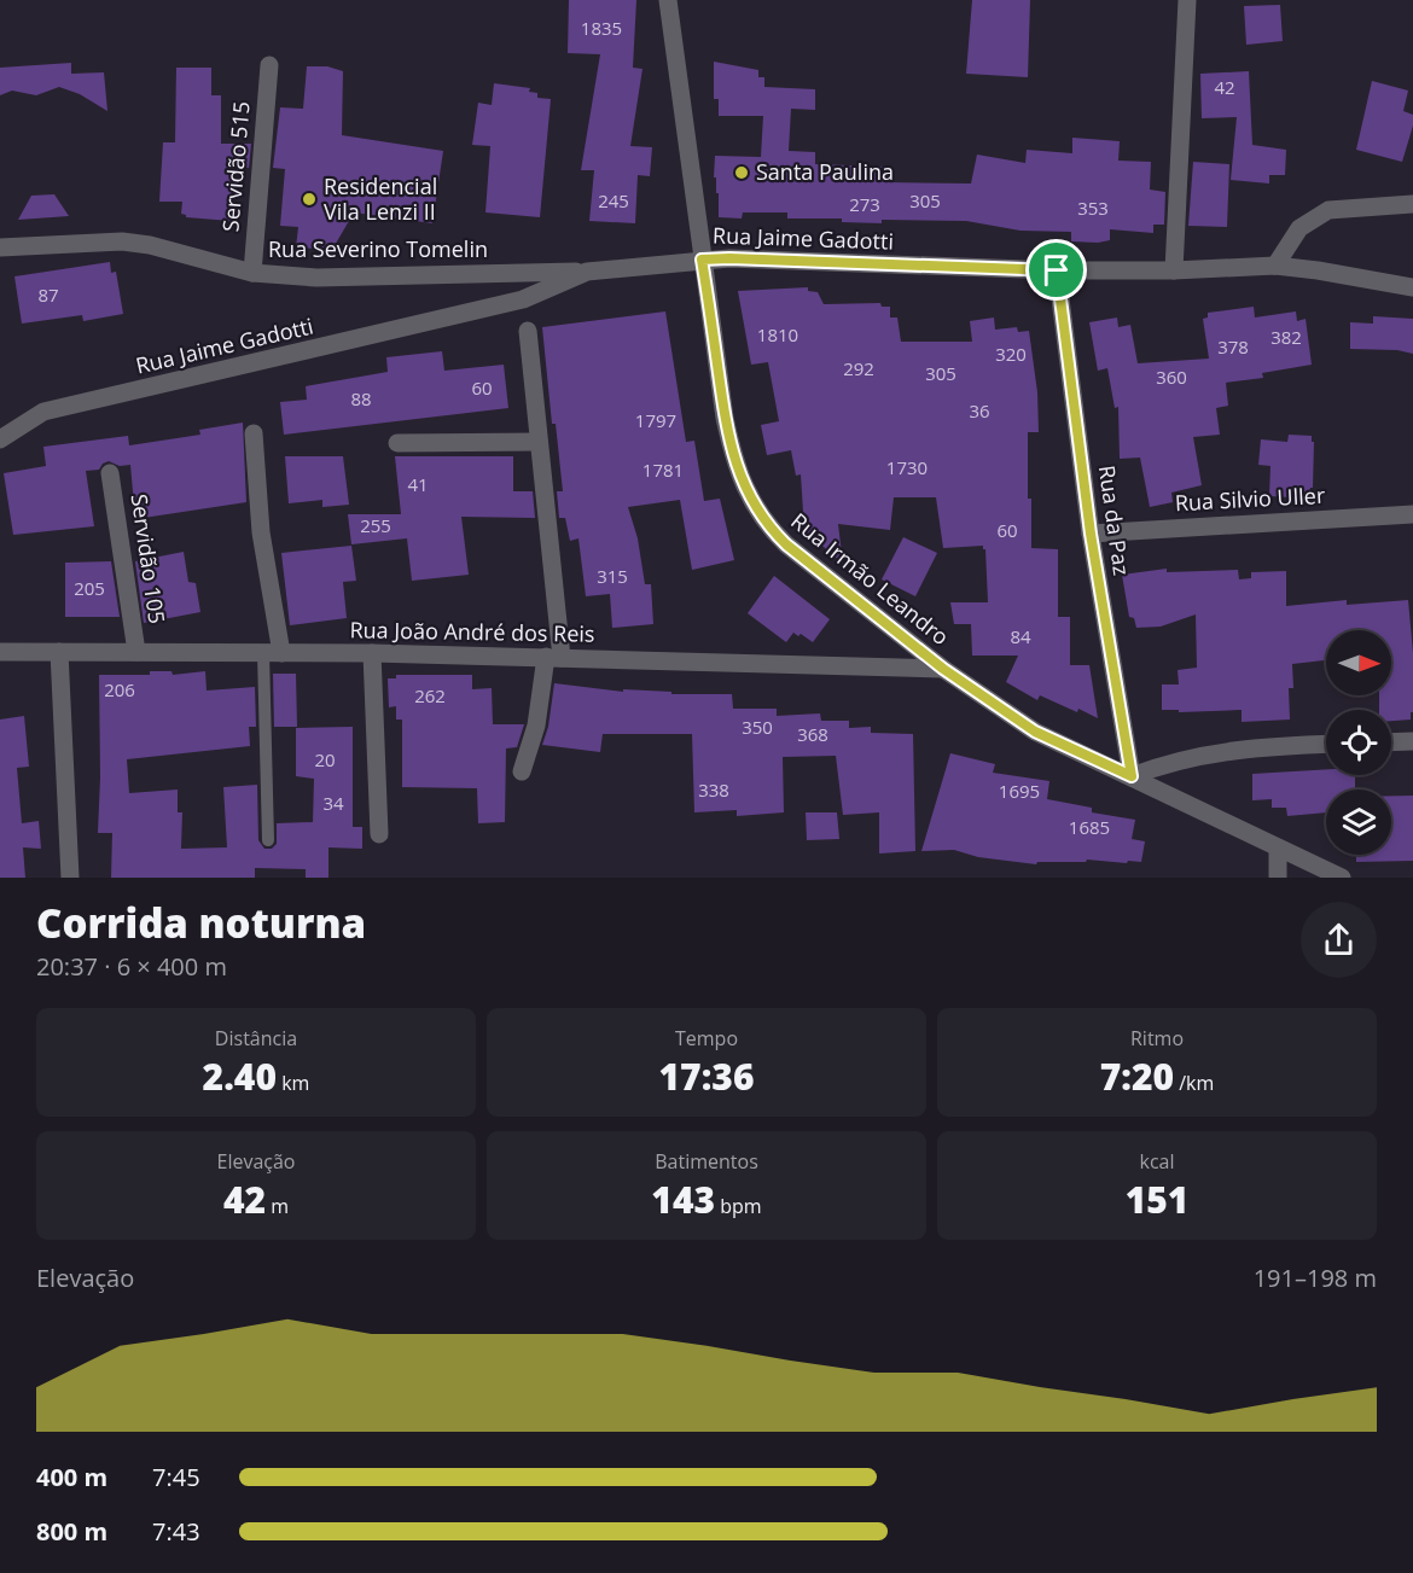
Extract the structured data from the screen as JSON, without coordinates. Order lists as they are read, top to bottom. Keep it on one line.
{"streets":{"street":["Servidão 515","Rua Jaime Gadotti","Rua Severino Tomelin","Rua Silvio Uller","Rua da Paz","Servidão 105","Rua Irmão Leandro","Rua João André dos Reis"]},"crossings":[["Servidão 515","Rua Severino Tomelin"],["Rua Jaime Gadotti","Rua Severino Tomelin"],["Rua Jaime Gadotti","Rua da Paz"],["Rua Jaime Gadotti","Rua Irmão Leandro"],["Rua Silvio Uller","Rua da Paz"],["Rua da Paz","Rua Irmão Leandro"],["Servidão 105","Rua João André dos Reis"],["Rua Irmão Leandro","Rua João André dos Reis"]],"places":["Santa Paulina","Residencial Vila Lenzi II"],"house_numbers":["1835","42","245","305","273","353","87","1810","382","378","320","292","305","360","60","88","36","1797","1730","1781","41","255","60","315","205","84","206","262","350","368","20","338","1695","34","1685"],"north":"right","page":{"heading":["Corrida noturna","20:37 · 6 × 400 m"],"stats":[["Distância","2.40 km"],["Tempo","17:36"],["Ritmo","7:20 /km"],["Elevação","42 m"],["Batimentos","143 bpm"],["kcal","151"]],"chart":["Elevação","191–198 m"],"list":[{"name":"400 m","note":"7:45"},{"name":"800 m","note":"7:43"}]}}
